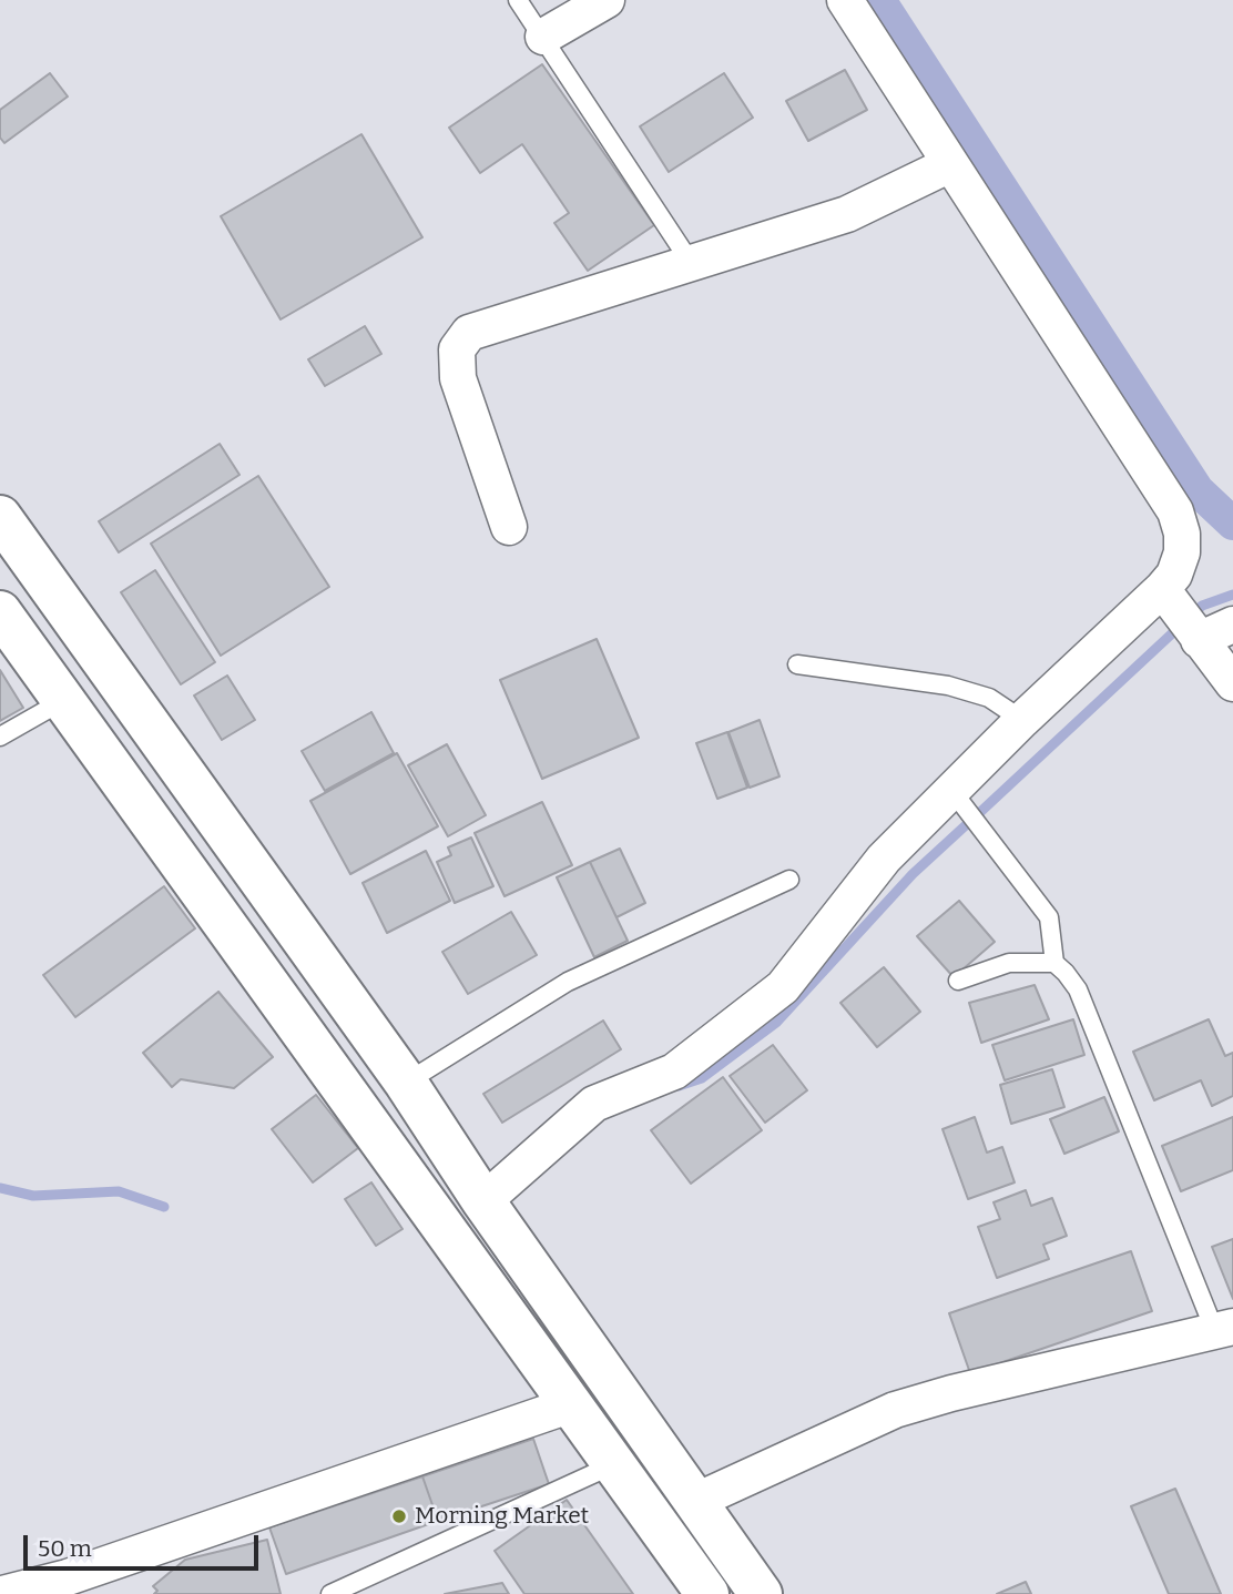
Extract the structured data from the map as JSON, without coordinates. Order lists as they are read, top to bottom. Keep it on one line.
{"places":["Morning Market"],"scale_bar":"50 m"}
